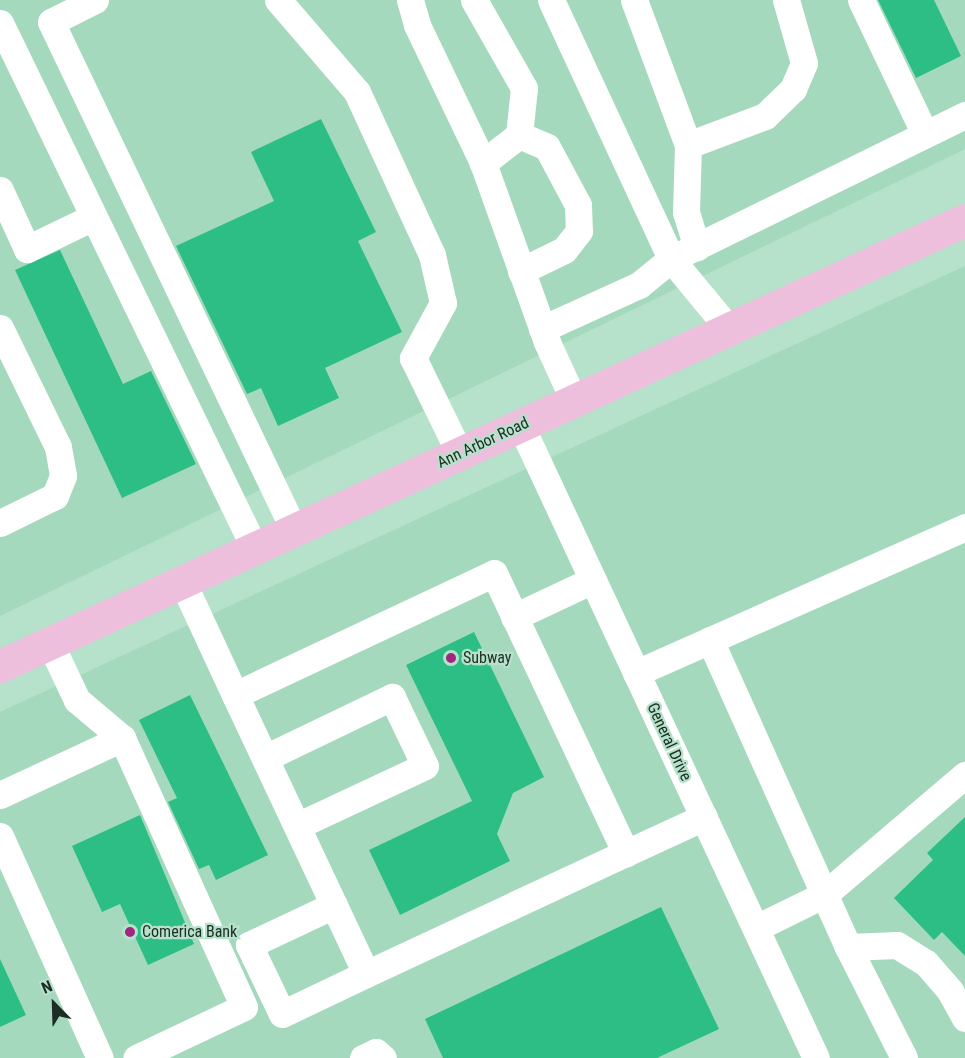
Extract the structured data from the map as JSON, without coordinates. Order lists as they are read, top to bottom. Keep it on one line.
{"streets":{"main road":["Ann Arbor Road"],"street":["General Drive"]},"crossings":[["Ann Arbor Road","General Drive"]],"places":["Subway","Comerica Bank"],"north":"top left"}
